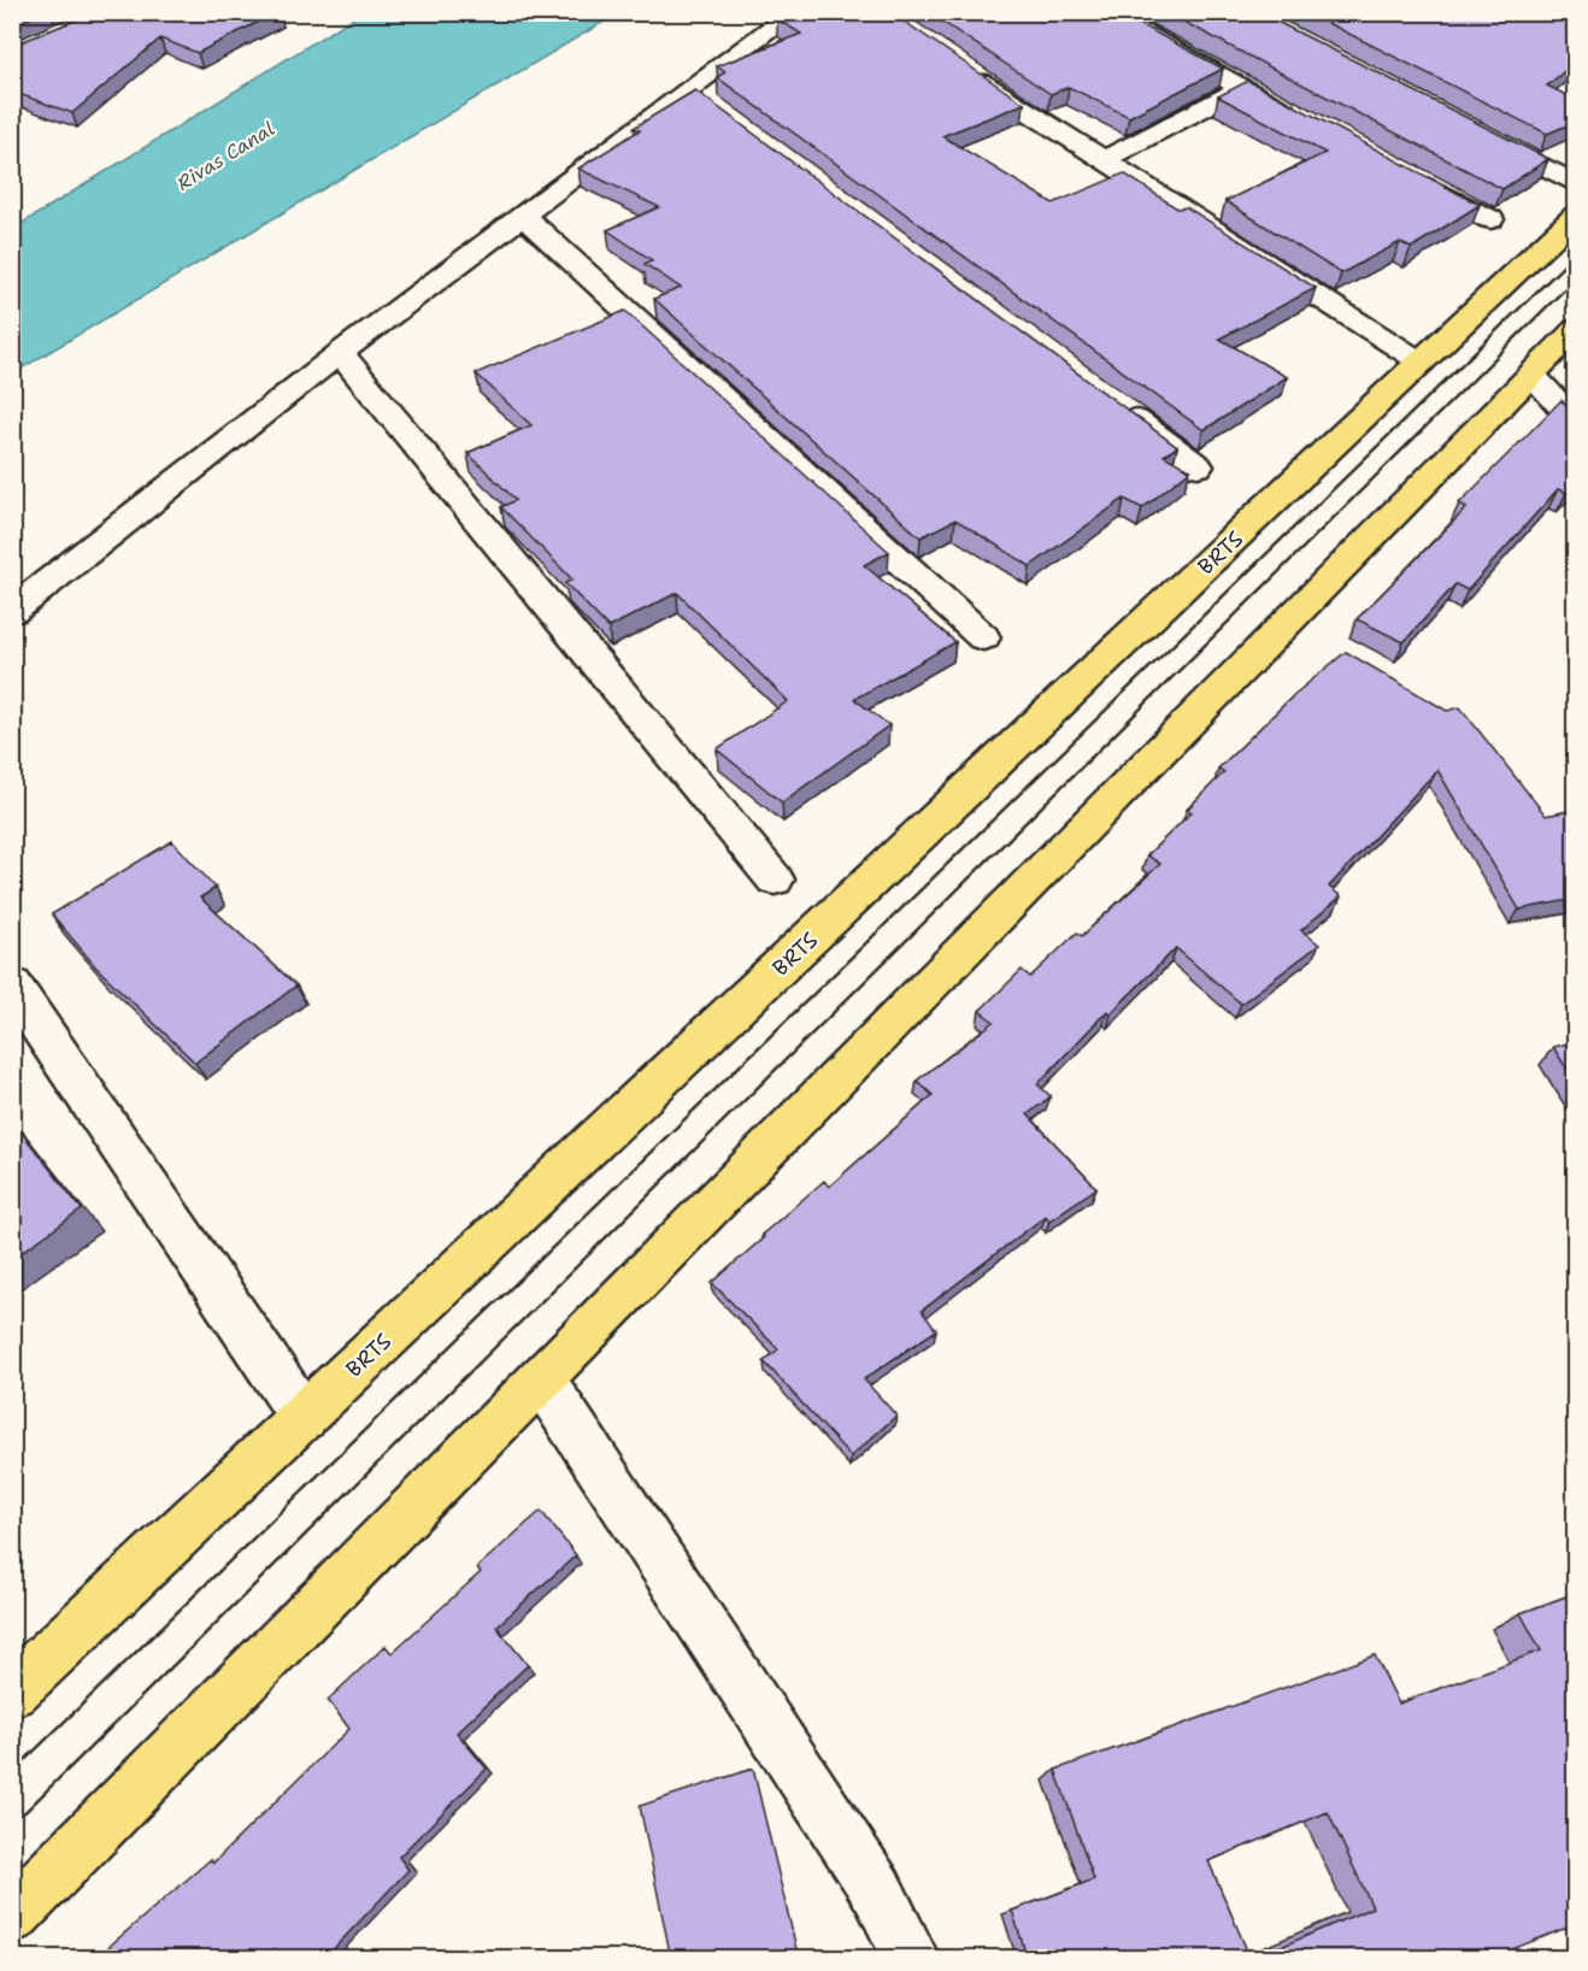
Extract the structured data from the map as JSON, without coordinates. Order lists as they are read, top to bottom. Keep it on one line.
{"streets":{"main road":["BRTS"]},"water":["Rivas Canal"]}
